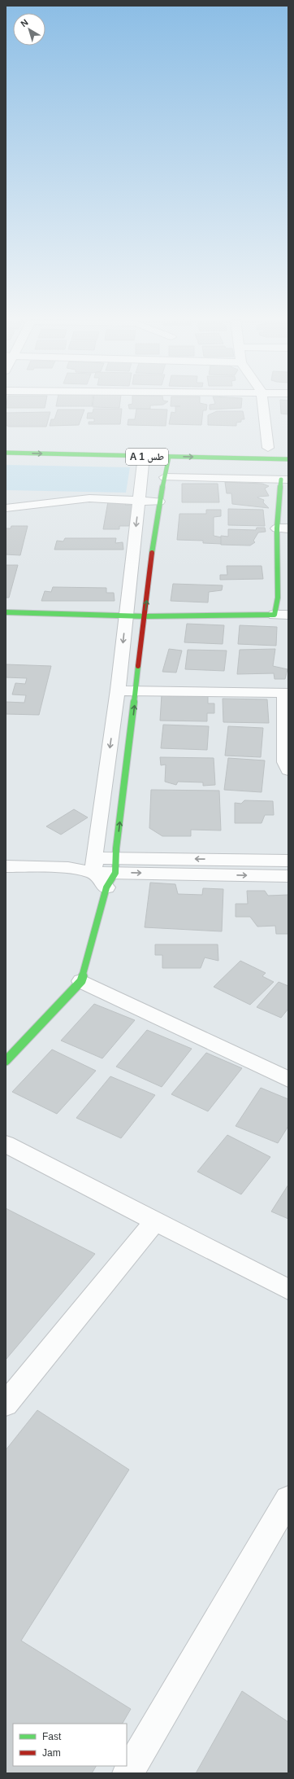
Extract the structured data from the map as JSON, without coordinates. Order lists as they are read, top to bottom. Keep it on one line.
{"streets":{"main road":["A 1 طس"]},"legend":["Fast","Jam"],"north":"top left"}
